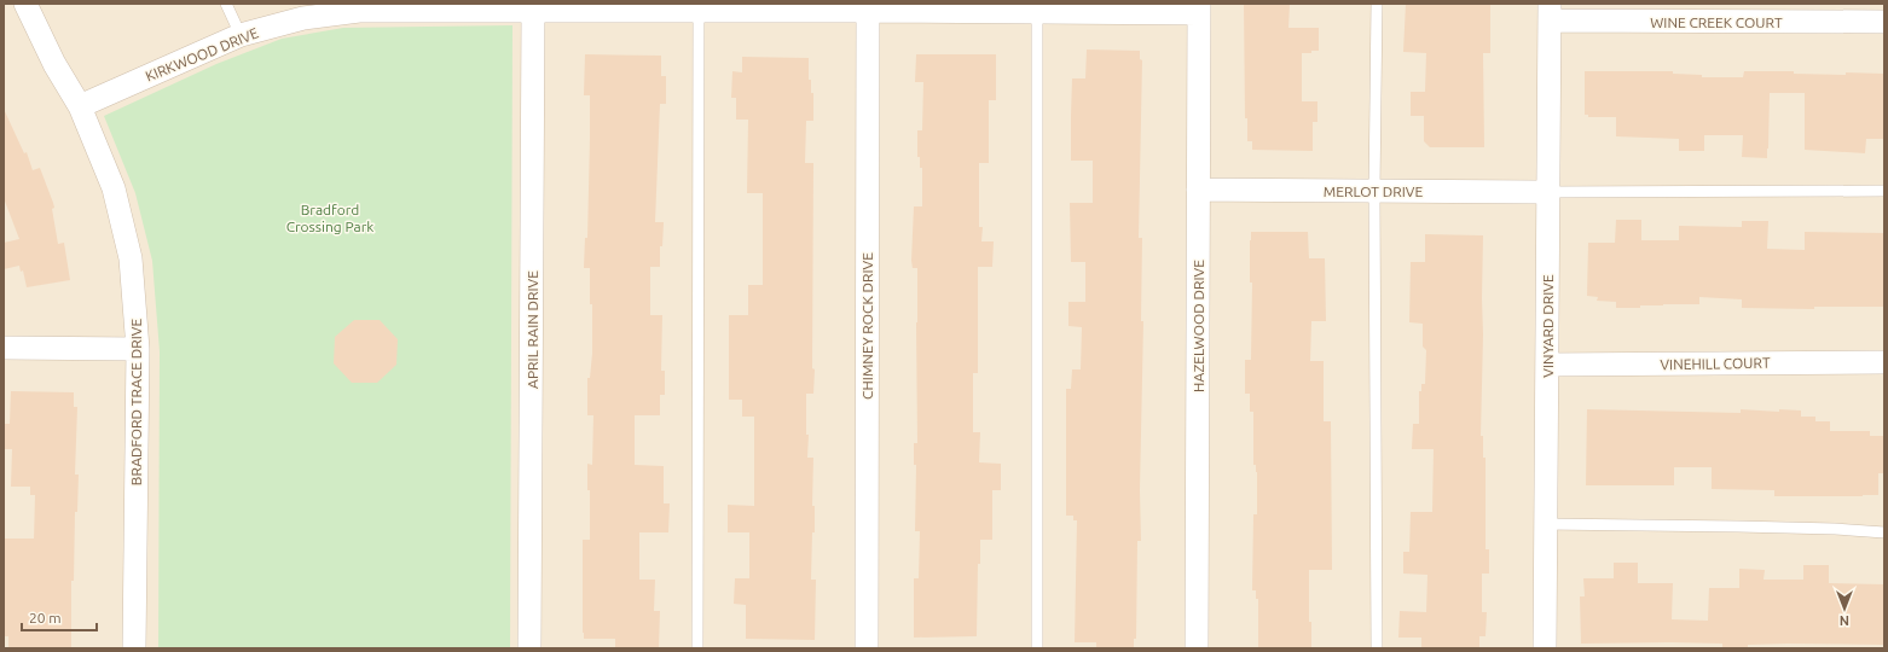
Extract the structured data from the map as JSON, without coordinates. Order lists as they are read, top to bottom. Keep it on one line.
{"streets":{"street":["WINE CREEK COURT","KIRKWOOD DRIVE","MERLOT DRIVE","CHIMNEY ROCK DRIVE","HAZELWOOD DRIVE","VINYARD DRIVE","APRIL RAIN DRIVE","VINEHILL COURT","BRADFORD TRACE DRIVE"]},"crossings":[["WINE CREEK COURT","VINYARD DRIVE"],["KIRKWOOD DRIVE","CHIMNEY ROCK DRIVE"],["KIRKWOOD DRIVE","HAZELWOOD DRIVE"],["KIRKWOOD DRIVE","APRIL RAIN DRIVE"],["KIRKWOOD DRIVE","BRADFORD TRACE DRIVE"],["MERLOT DRIVE","HAZELWOOD DRIVE"],["MERLOT DRIVE","VINYARD DRIVE"],["VINYARD DRIVE","VINEHILL COURT"]],"parks":["Bradford Crossing Park"],"scale_bar":"20 m","north":"bottom"}
